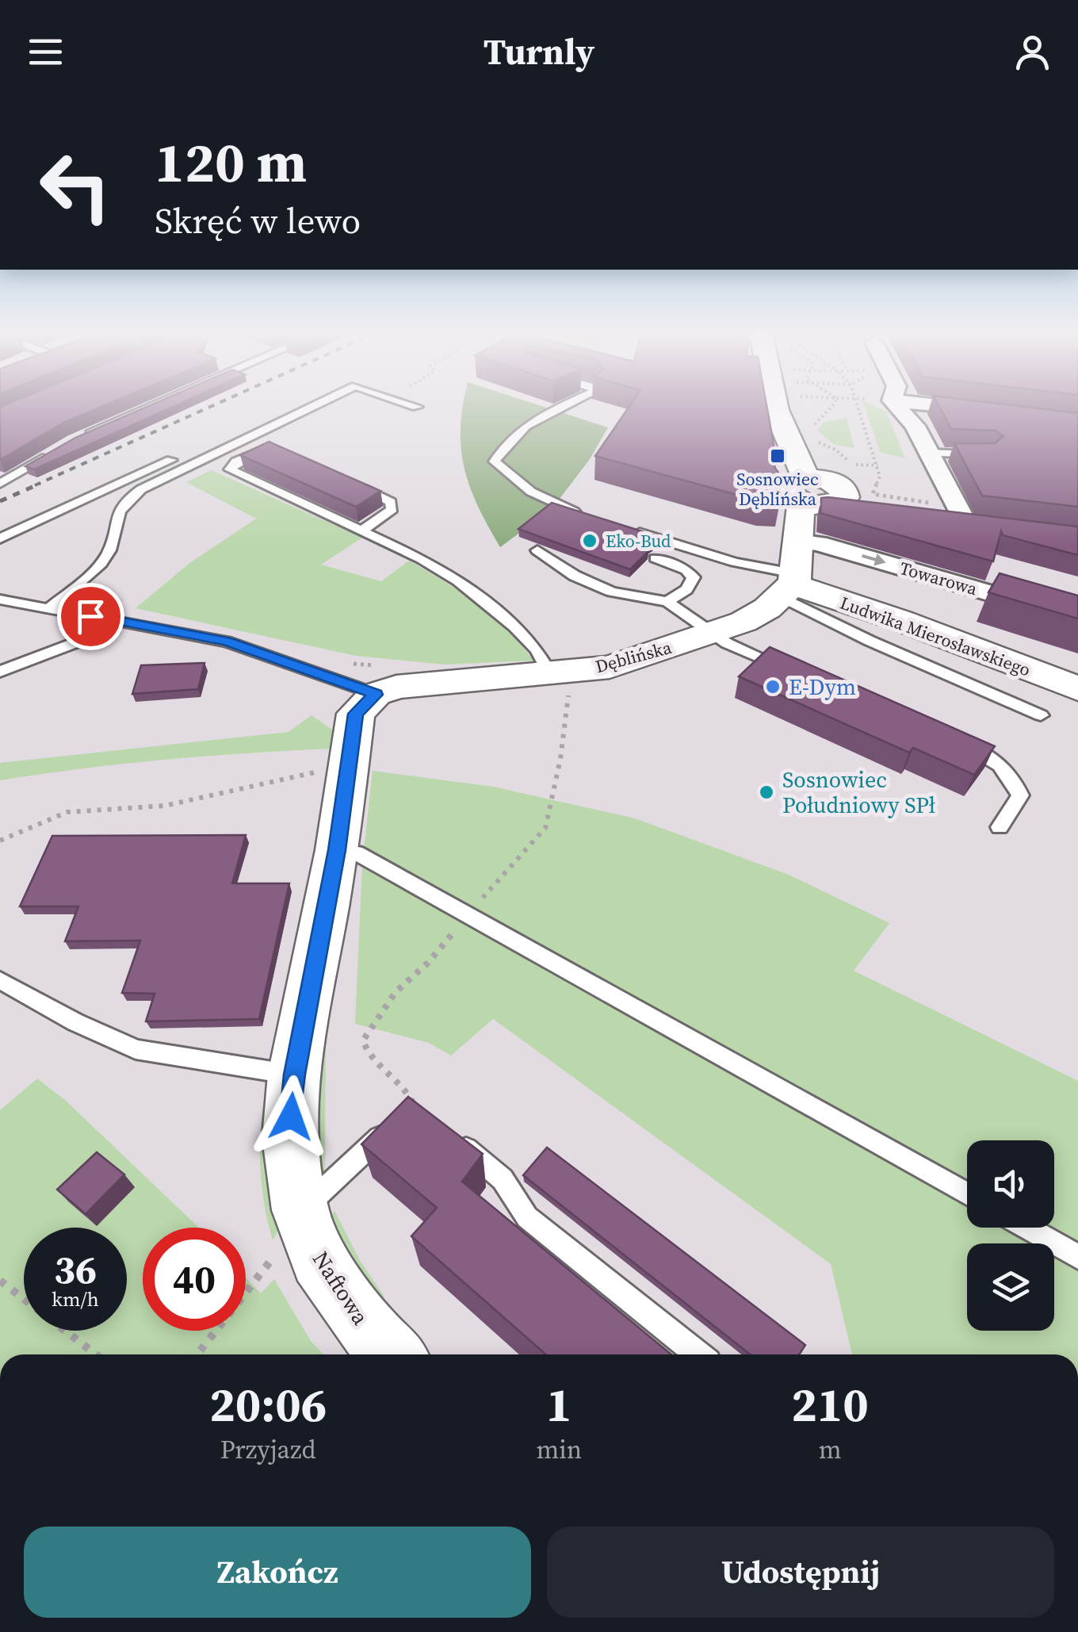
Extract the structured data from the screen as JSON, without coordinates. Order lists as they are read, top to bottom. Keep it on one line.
{"streets":{"street":["Towarowa","Ludwika Mierosławskiego","Dęblińska","Naftowa"]},"crossings":[["Ludwika Mierosławskiego","Dęblińska"],["Dęblińska","Naftowa"]],"places":{"transit":["Sosnowiec Dęblińska"],"other":["Eko-Bud","E-Dym","Sosnowiec Południowy SPł"]},"page":{"header":"Turnly","turn":["120 m","Skręć w lewo"],"speed":"36 km/h","limit":"40","eta":["20:06","Przyjazd","1","min","210","m"],"buttons":["Zakończ","Udostępnij"]}}
